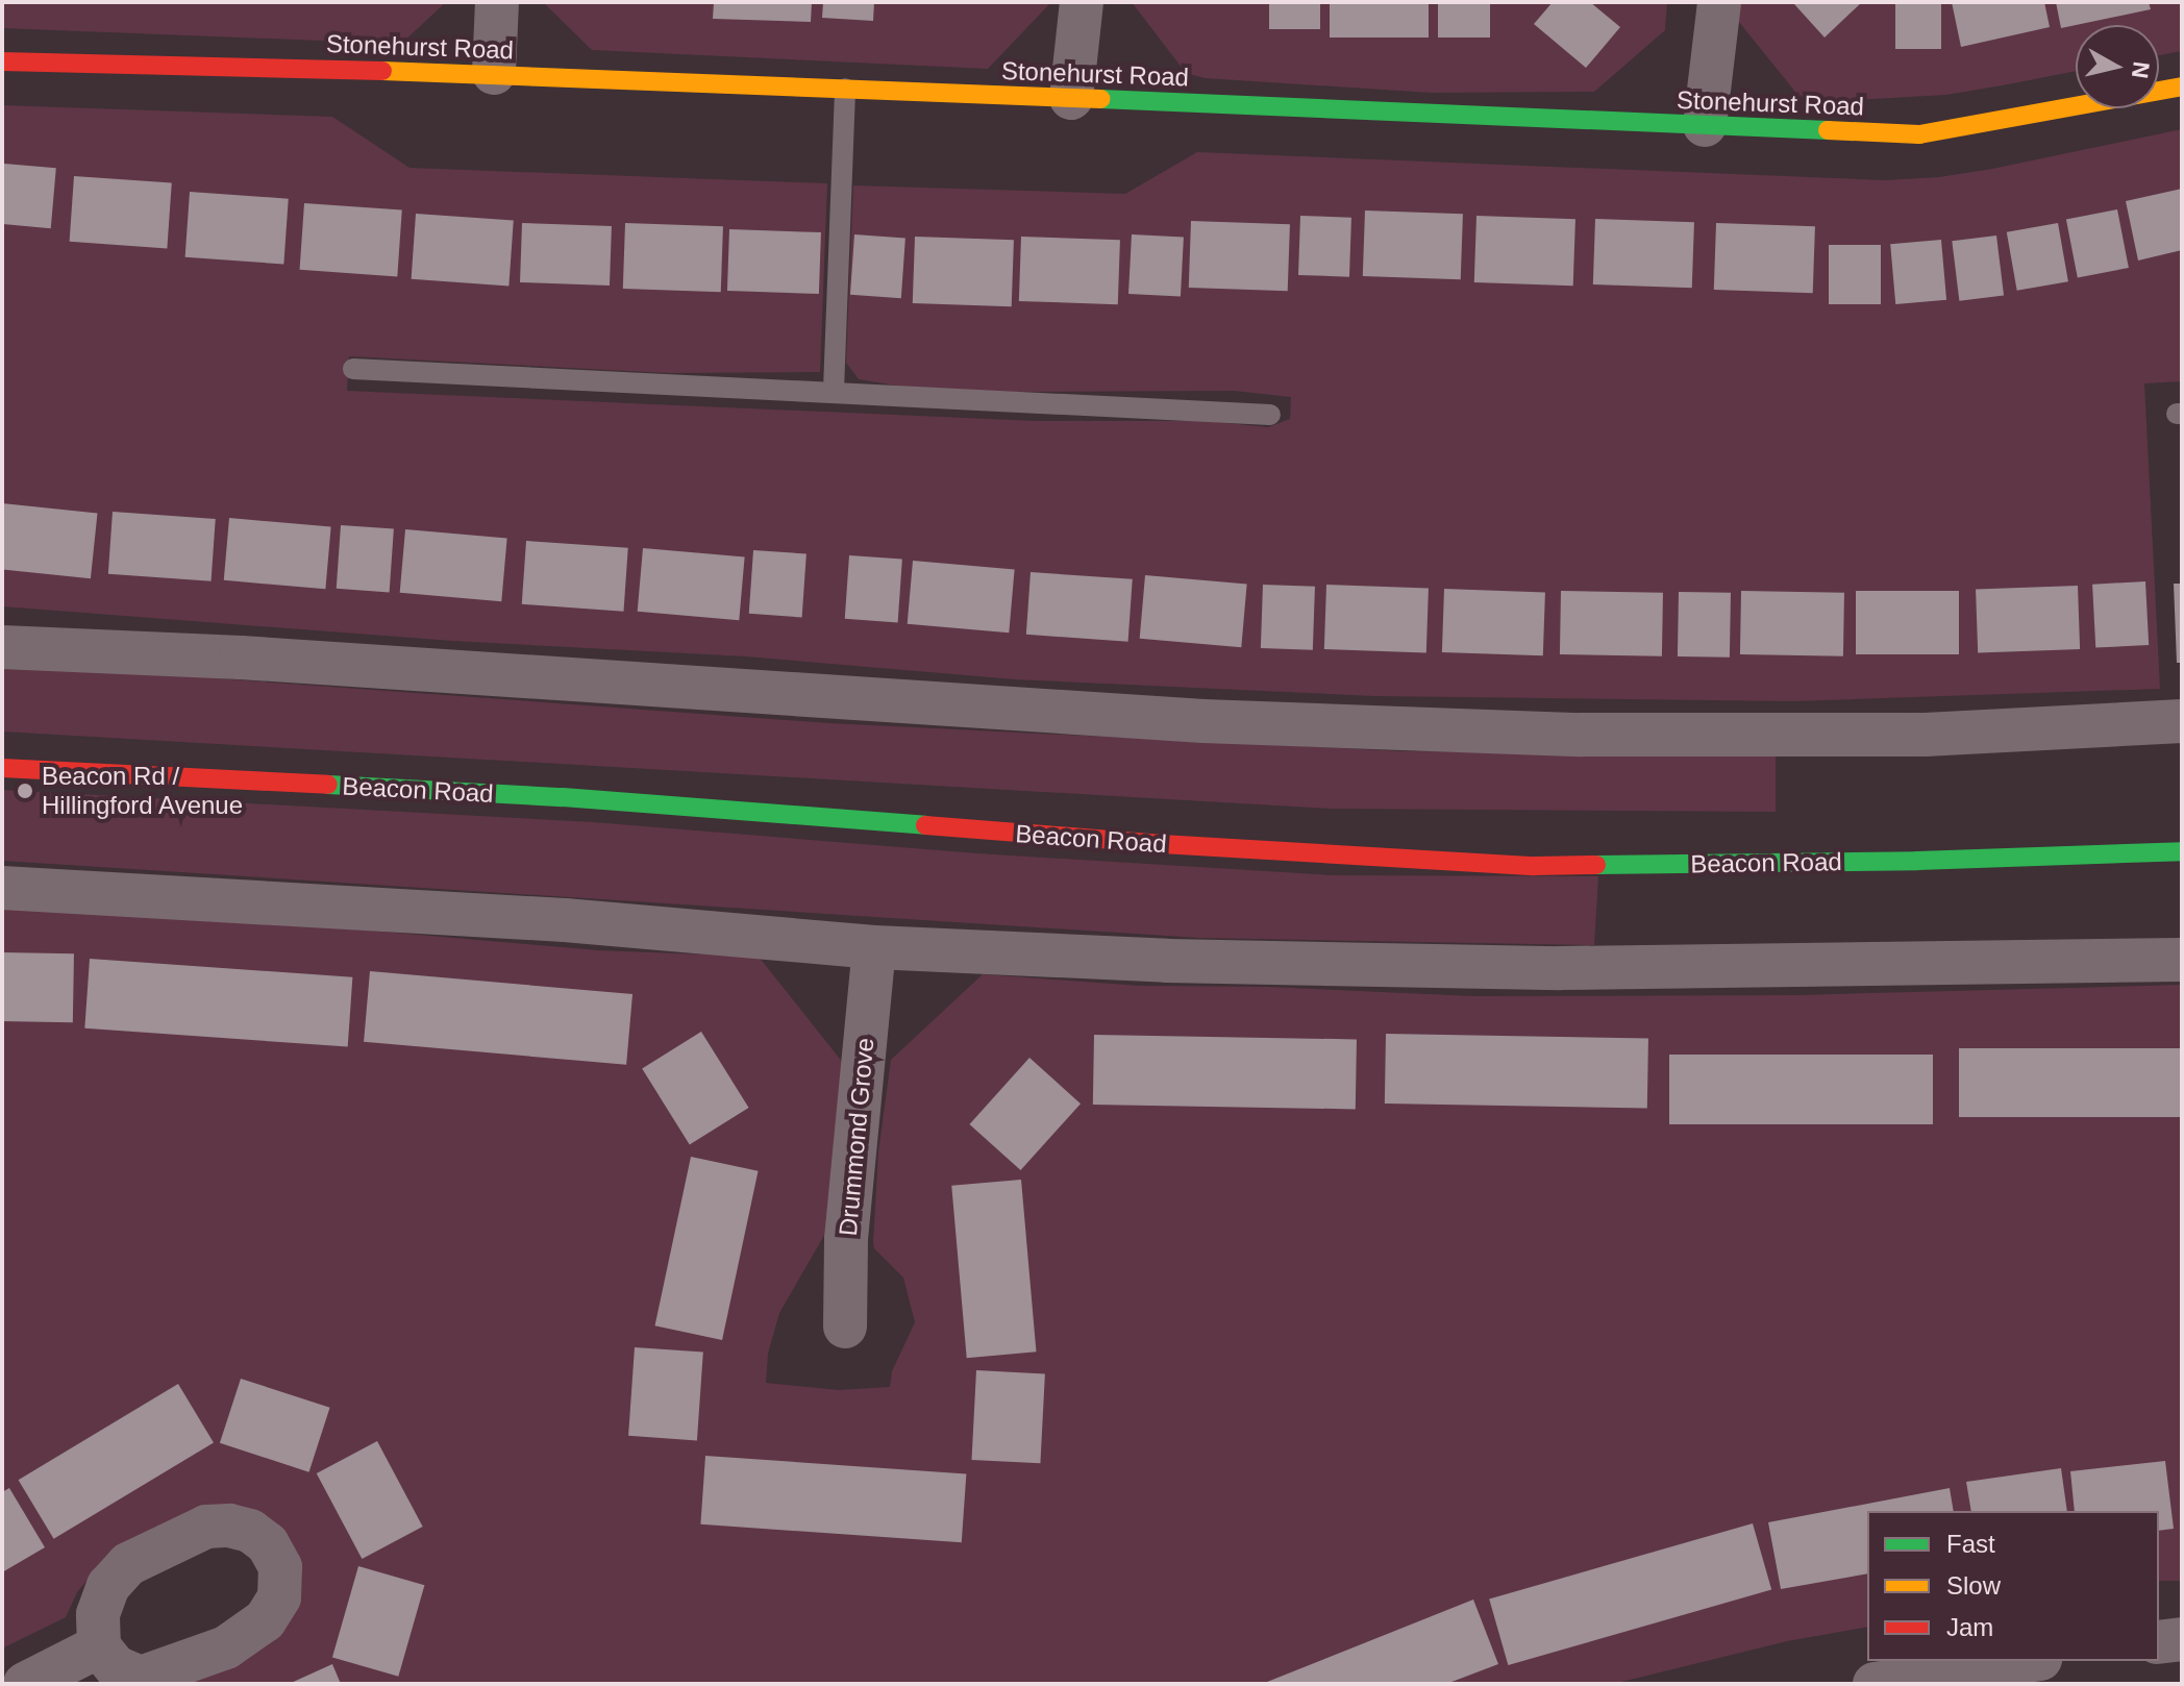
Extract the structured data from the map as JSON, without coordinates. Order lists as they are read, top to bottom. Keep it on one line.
{"streets":{"street":["Stonehurst Road","Beacon Road","Drummond Grove"]},"places":["Beacon Rd / Hillingford Avenue"],"legend":["Fast","Slow","Jam"],"north":"right"}
